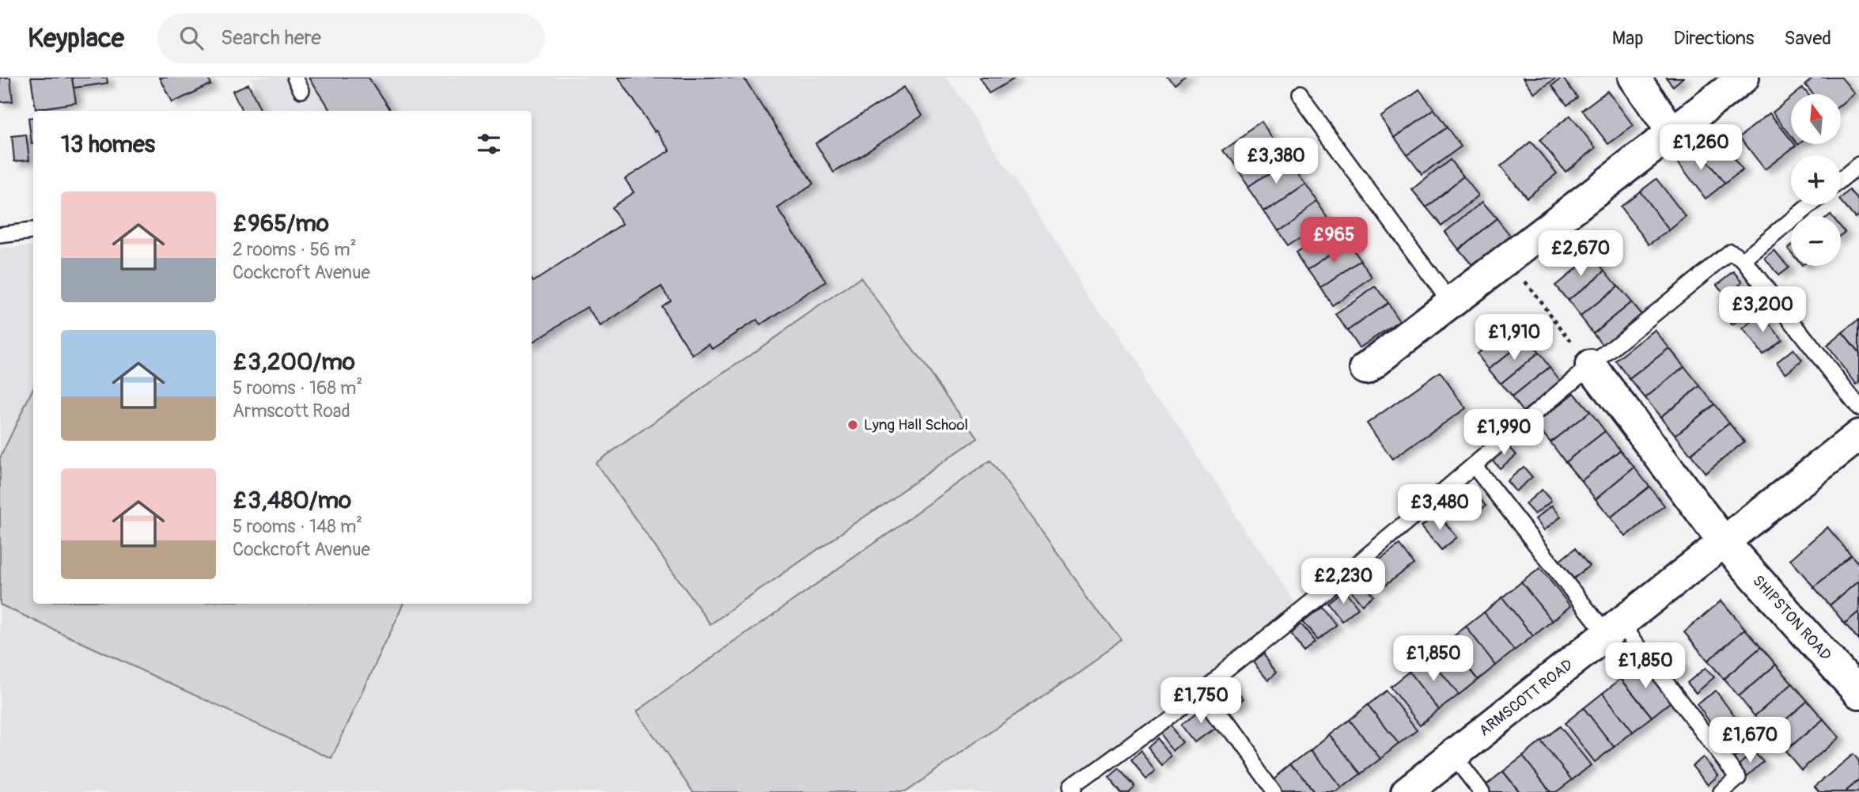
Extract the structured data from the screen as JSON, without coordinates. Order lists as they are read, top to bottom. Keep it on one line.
{"streets":{"street":["SHIPSTON ROAD","ARMSCOTT ROAD"]},"crossings":[["SHIPSTON ROAD","ARMSCOTT ROAD"]],"places":["Lyng Hall School"],"north":"top","page":{"header":"Keyplace","search":"Search here","nav":["Map","Directions","Saved"],"map_buttons":["+","−"],"heading":"13 homes","price":["£1,260","£3,380","£965","£2,670","£3,200","£1,910","£1,990","£3,480","£2,230","£1,850","£1,850","£1,750","£1,670"],"list":[{"name":"£965/mo","note":"2 rooms · 56 m² · Cockcroft Avenue"},{"name":"£3,200/mo","note":"5 rooms · 168 m² · Armscott Road"},{"name":"£3,480/mo","note":"5 rooms · 148 m² · Cockcroft Avenue"}]}}
